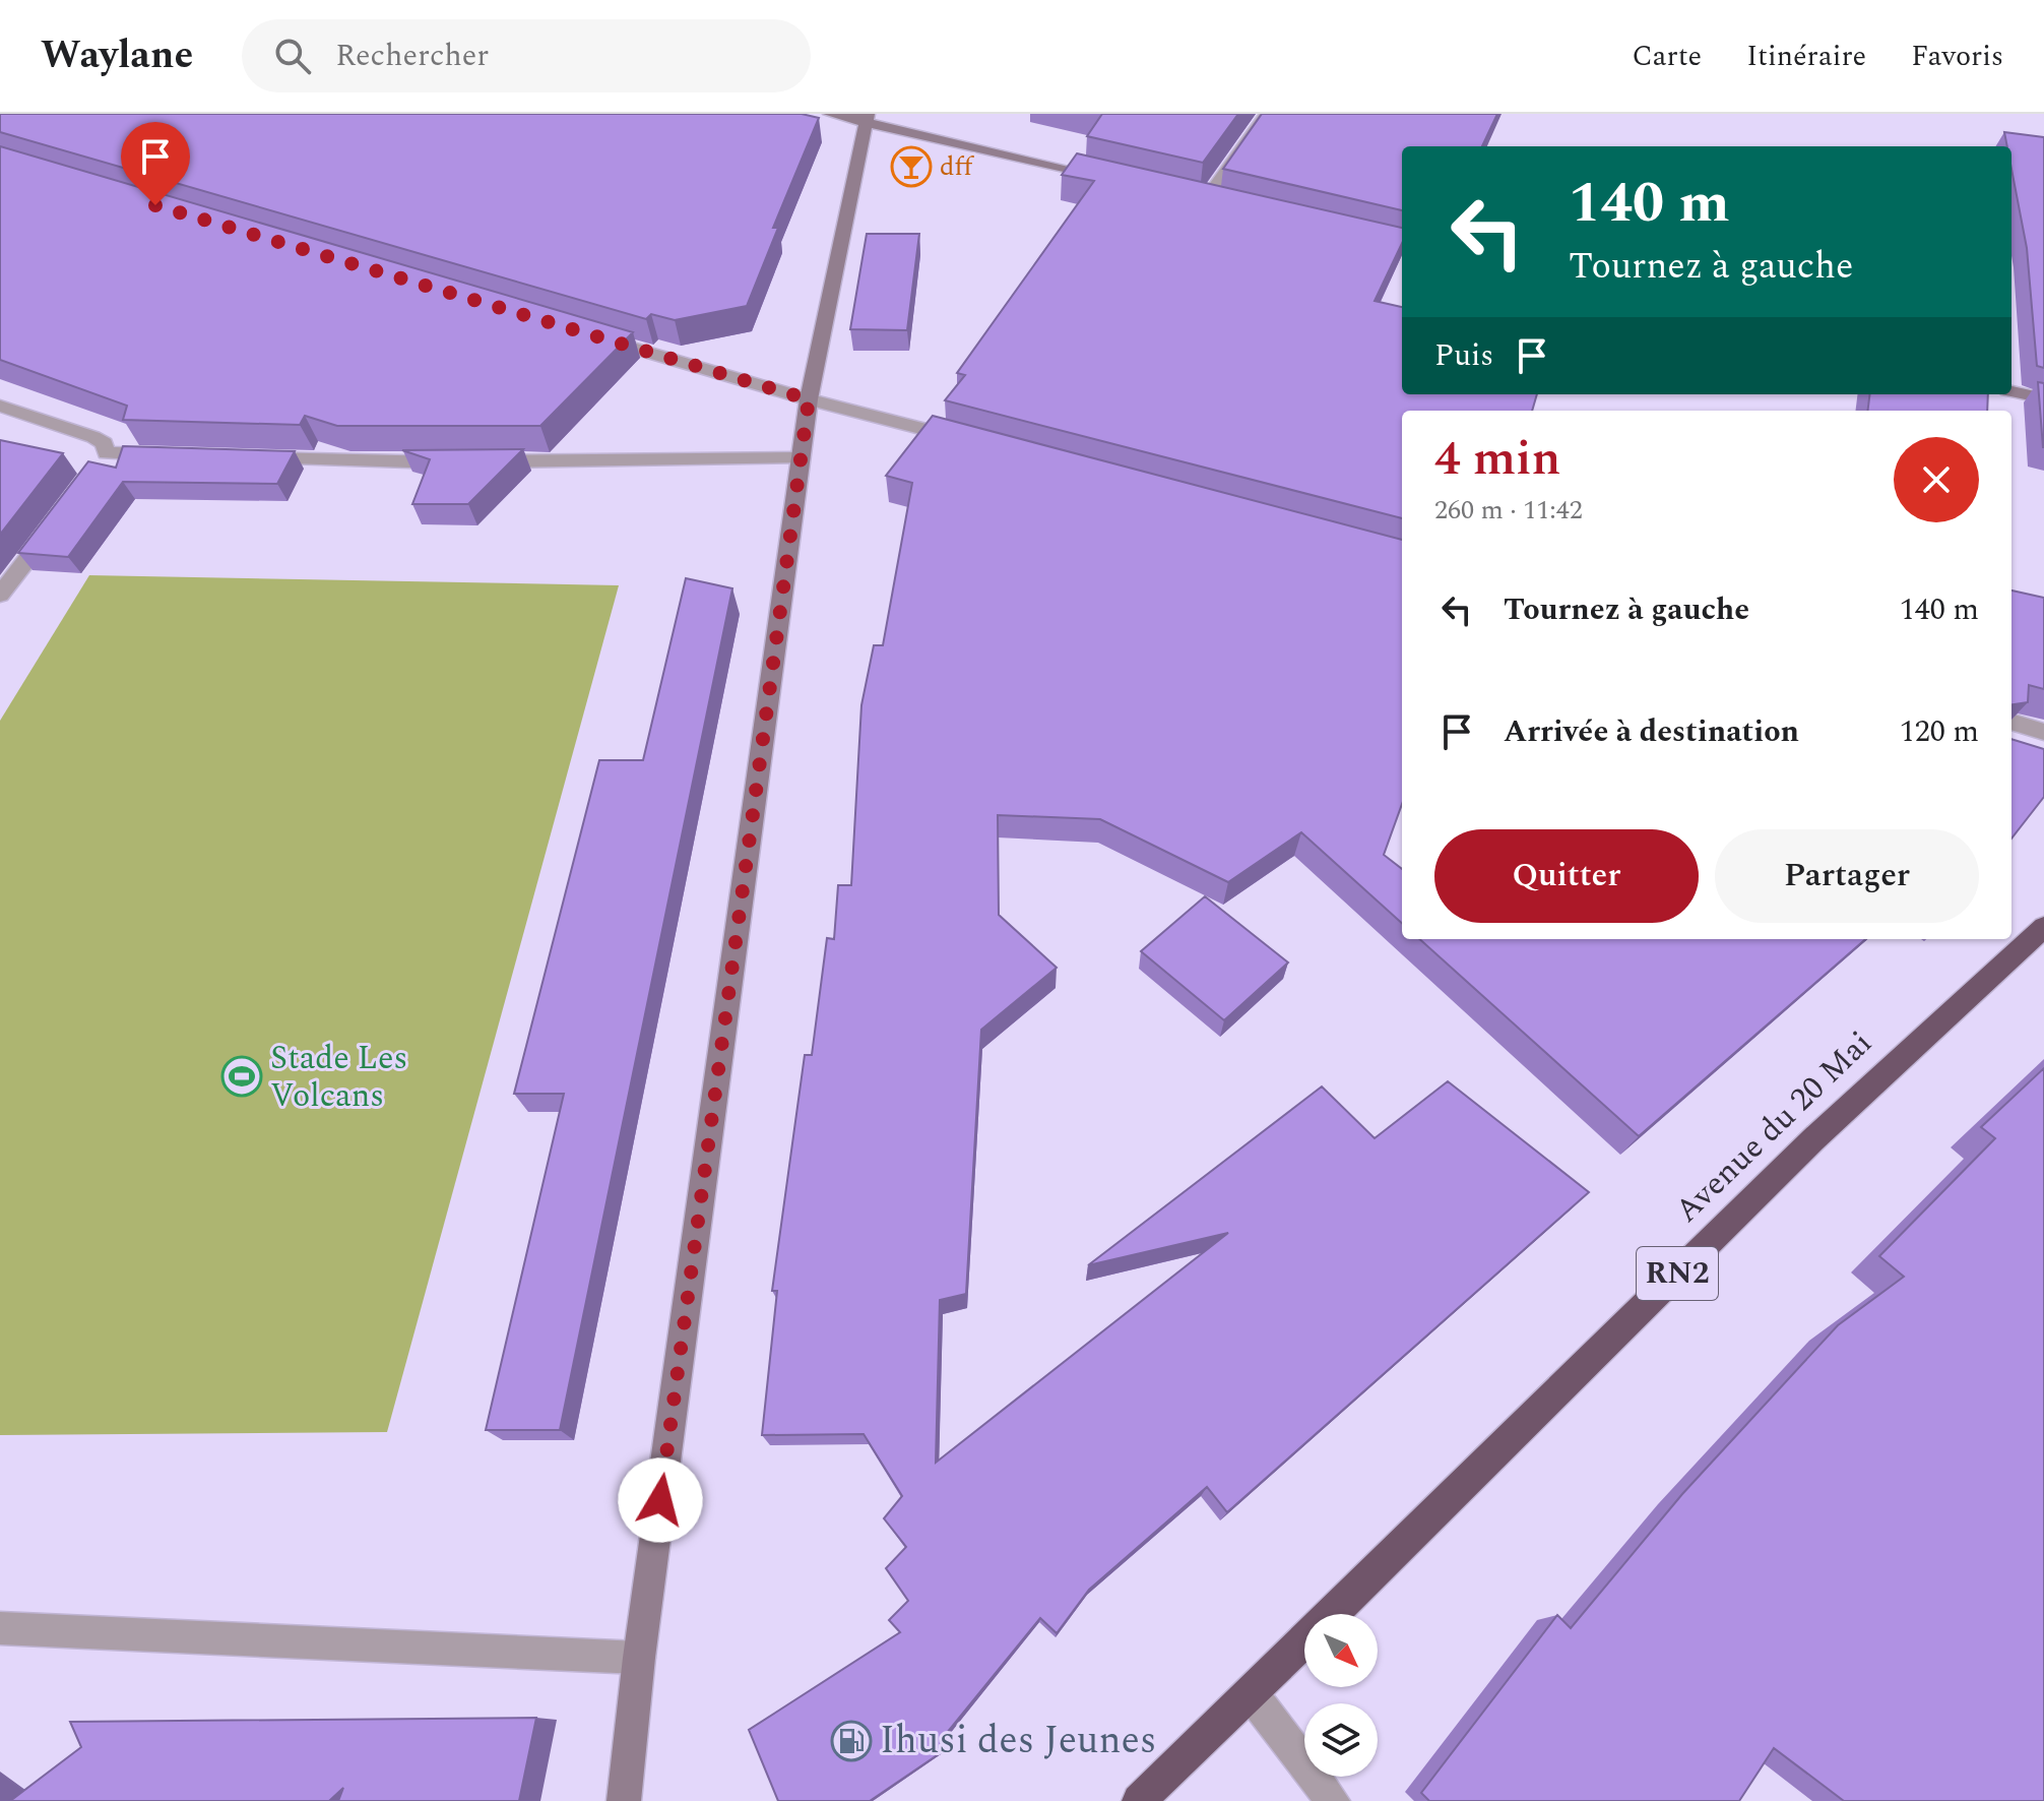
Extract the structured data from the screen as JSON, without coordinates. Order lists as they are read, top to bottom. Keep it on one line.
{"streets":{"highway":["Avenue du 20 Mai","RN2"]},"places":{"bar":["dff"],"sports":["Stade Les Volcans"],"fuel station":["Ihusi des Jeunes"]},"north":"bottom right","page":{"header":"Waylane","search":"Rechercher","nav":["Carte","Itinéraire","Favoris"],"turn":["140 m","Tournez à gauche"],"then":"Puis","heading":["4 min","260 m · 11:42"],"list":[{"name":"Tournez à gauche","value":"140 m"},{"name":"Arrivée à destination","value":"120 m"}],"buttons":["Quitter","Partager"]}}
